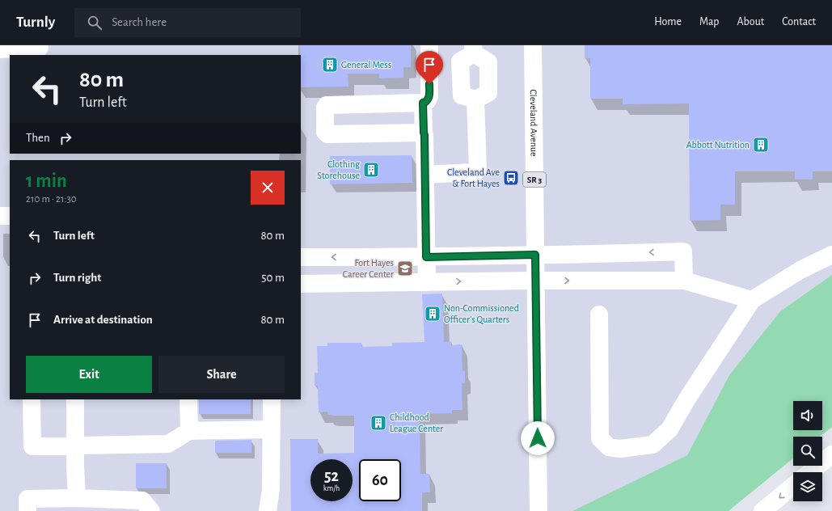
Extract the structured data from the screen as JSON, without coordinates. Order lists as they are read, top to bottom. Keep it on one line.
{"streets":{"main road":["Cleveland Avenue","SR 3"]},"places":{"building":["General Mess","Abbott Nutrition","Clothing Storehouse","Non-Commissioned Officer's Quarters","Childhood League Center"],"bus stop":["Cleveland Ave & Fort Hayes"],"school or university":["Fort Hayes Career Center"]},"page":{"header":"Turnly","search":"Search here","nav":["Home","Map","About","Contact"],"turn":["80 m","Turn left"],"then":"Then","heading":["1 min","210 m · 21:30"],"list":[{"name":"Turn left","value":"80 m"},{"name":"Turn right","value":"50 m"},{"name":"Arrive at destination","value":"80 m"}],"buttons":["Exit","Share"],"speed":"52 km/h","limit":"60"}}
